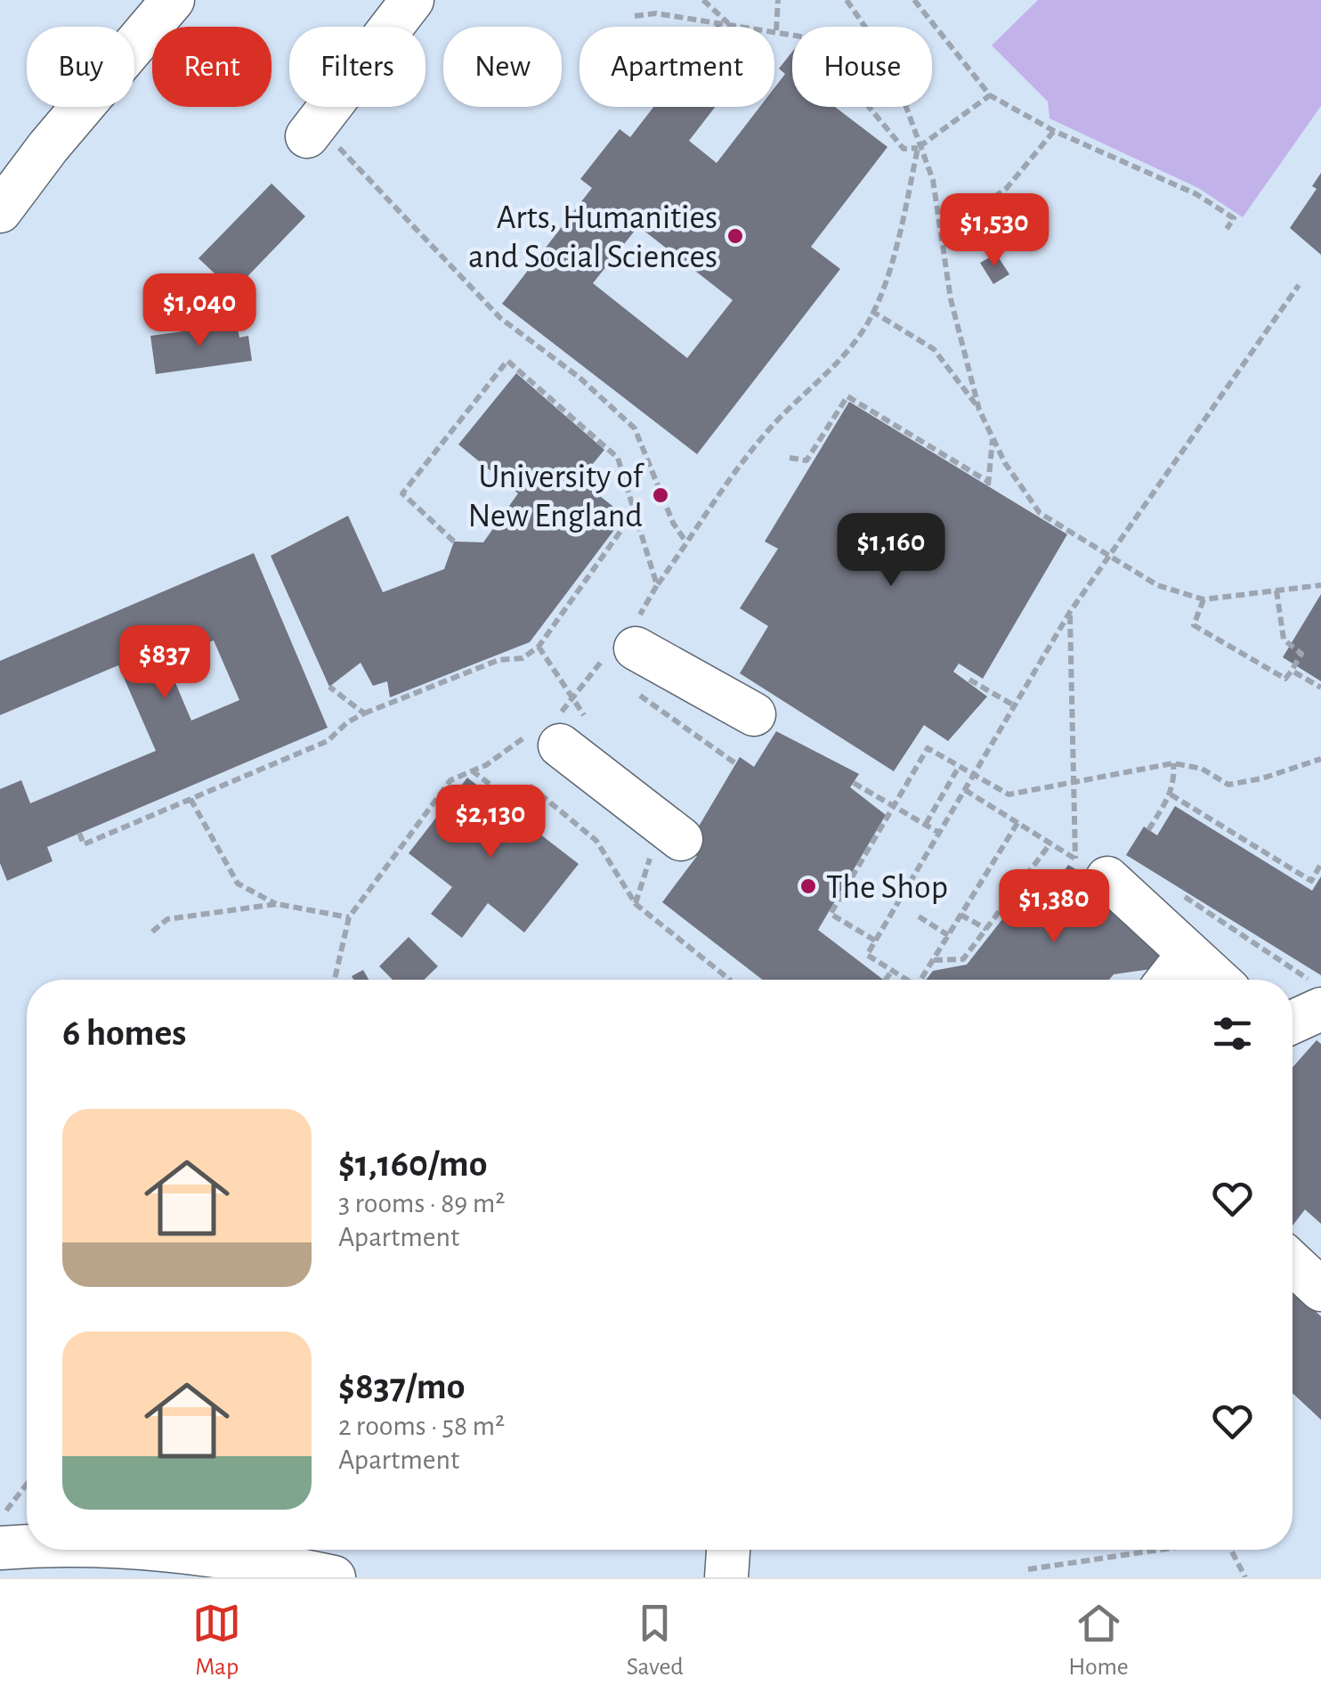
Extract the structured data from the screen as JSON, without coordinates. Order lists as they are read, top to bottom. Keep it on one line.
{"places":["Arts, Humanities and Social Sciences","University of New England","The Shop"],"page":{"chip":["Buy","Rent","Filters","New","Apartment","House"],"price":["$1,530","$1,040","$1,160","$837","$2,130","$1,380"],"heading":"6 homes","list":[{"name":"$1,160/mo","note":"3 rooms · 89 m² · Apartment"},{"name":"$837/mo","note":"2 rooms · 58 m² · Apartment"}],"tabs":["Map","Saved","Home"]}}
